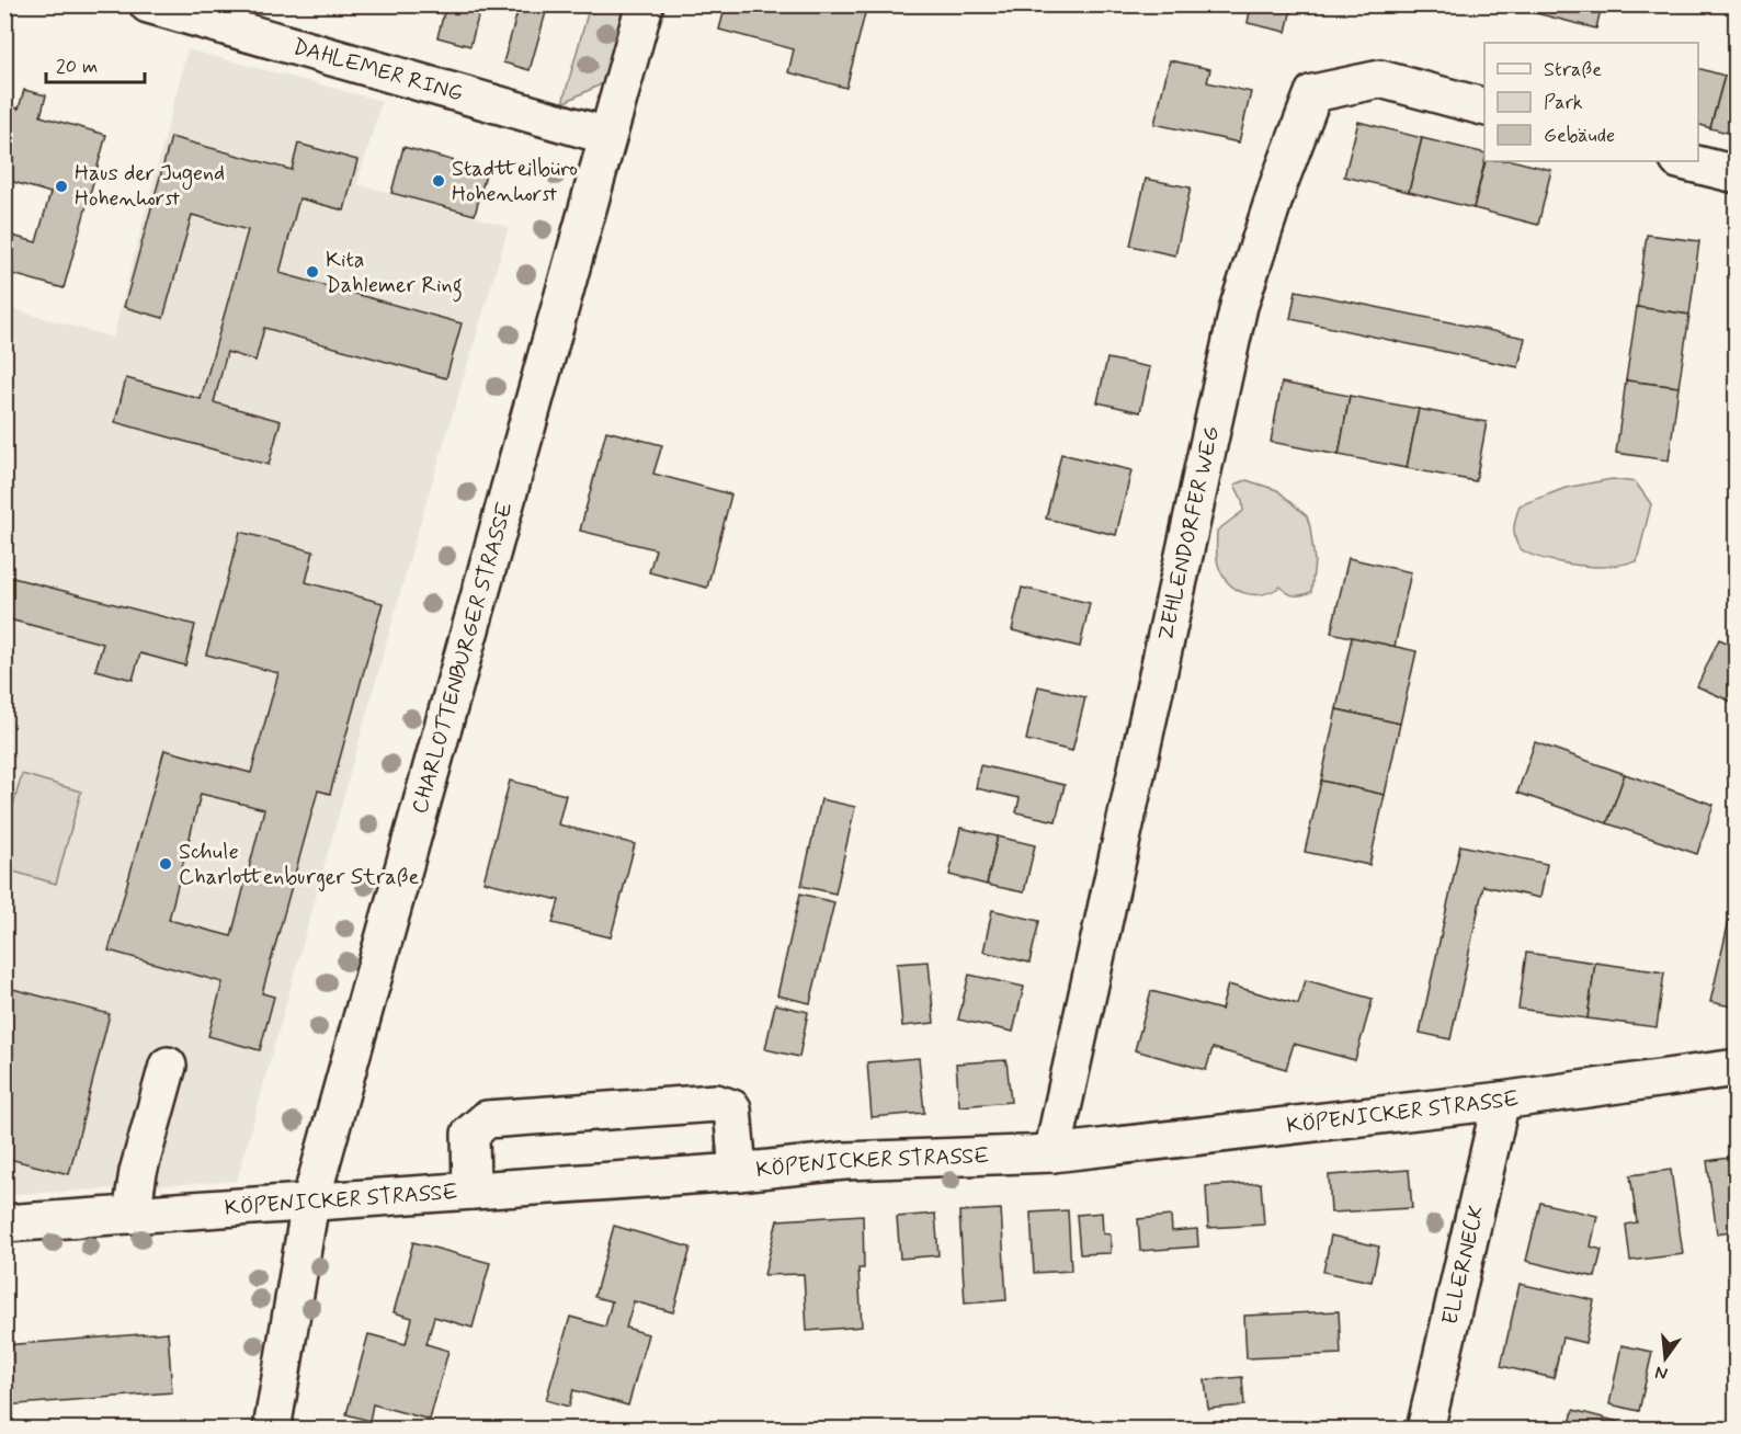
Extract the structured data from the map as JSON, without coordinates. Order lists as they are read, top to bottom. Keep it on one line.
{"streets":{"street":["DAHLEMER RING","ZEHLENDORFER WEG","CHARLOTTENBURGER STRASSE","KÖPENICKER STRASSE","ELLERNECK"]},"crossings":[["DAHLEMER RING","CHARLOTTENBURGER STRASSE"],["ZEHLENDORFER WEG","KÖPENICKER STRASSE"],["CHARLOTTENBURGER STRASSE","KÖPENICKER STRASSE"],["KÖPENICKER STRASSE","ELLERNECK"]],"places":["Stadtteilbüro Hohenhorst","Haus der Jugend Hohenhorst","Kita Dahlemer Ring","Schule Charlottenburger Straße"],"legend":["Straße","Park","Gebäude"],"scale_bar":"20 m","north":"bottom"}
